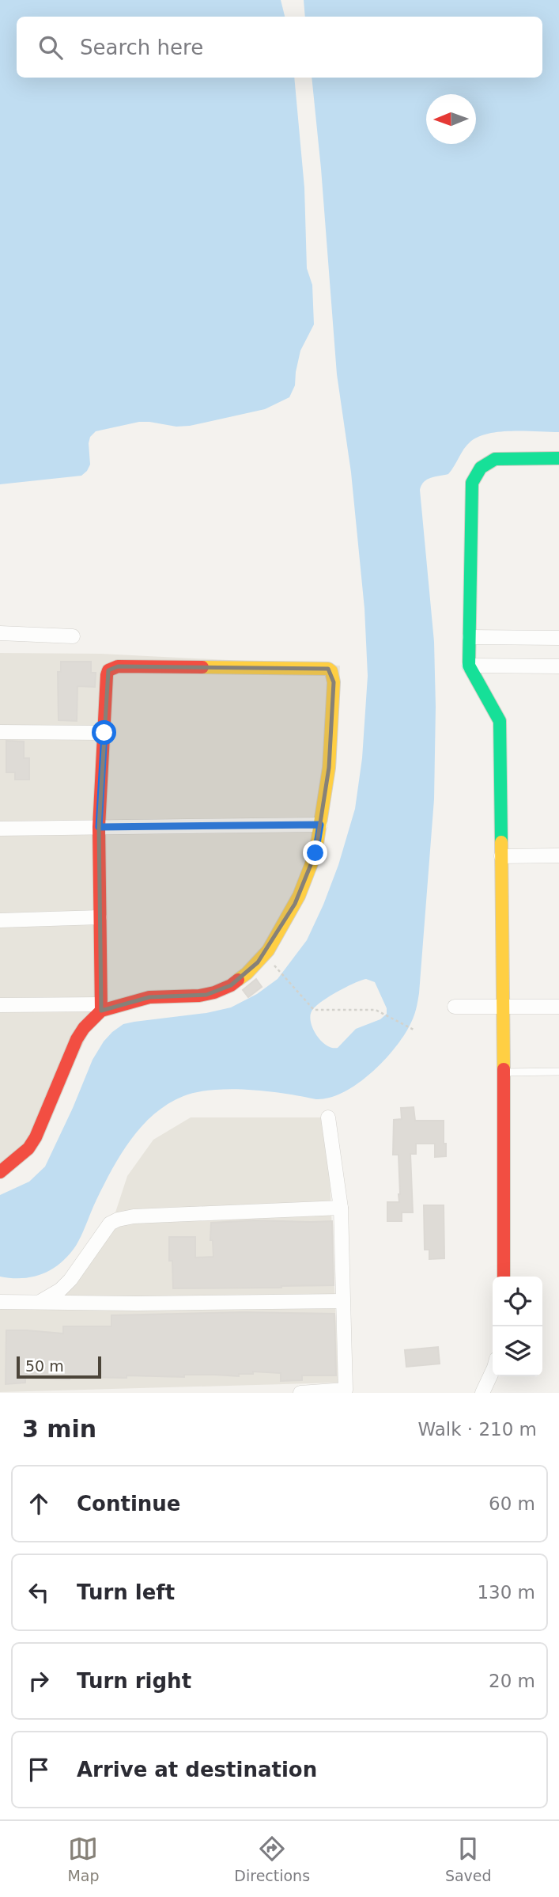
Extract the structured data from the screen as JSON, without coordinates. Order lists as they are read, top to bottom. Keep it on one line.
{"scale_bar":"50 m","north":"left","page":{"search":"Search here","scale":"50 m","heading":["3 min","Walk · 210 m"],"list":[["Continue","60 m"],["Turn left","130 m"],["Turn right","20 m"],"Arrive at destination"],"nav":["Map","Directions","Saved"]}}
